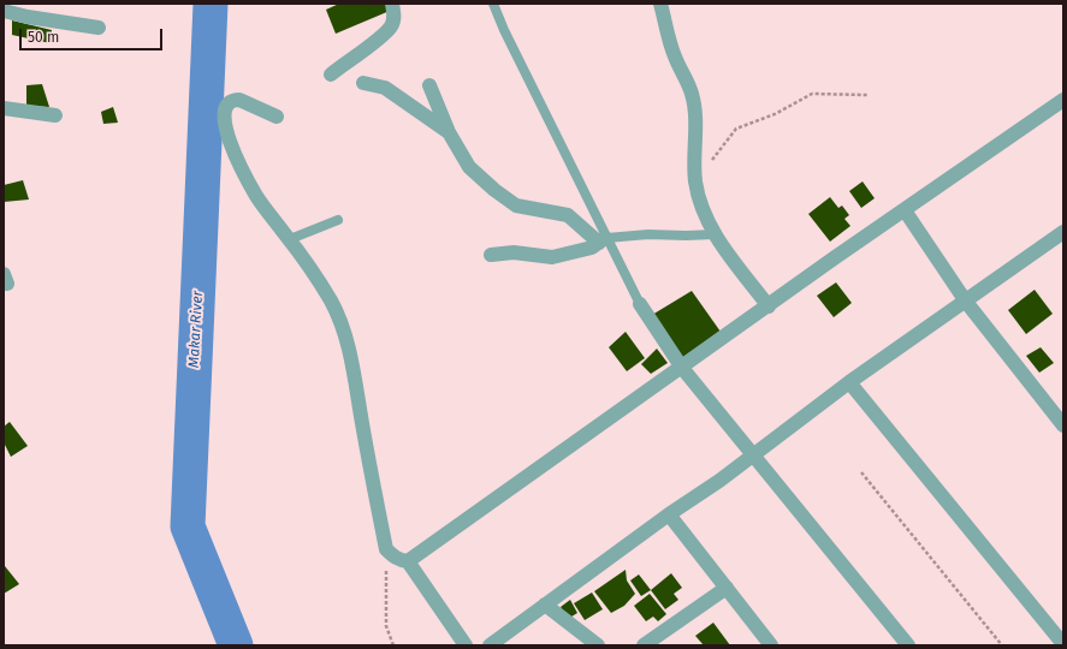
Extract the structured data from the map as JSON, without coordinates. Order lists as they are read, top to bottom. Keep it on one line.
{"water":["Makar River"],"scale_bar":"50 m"}
